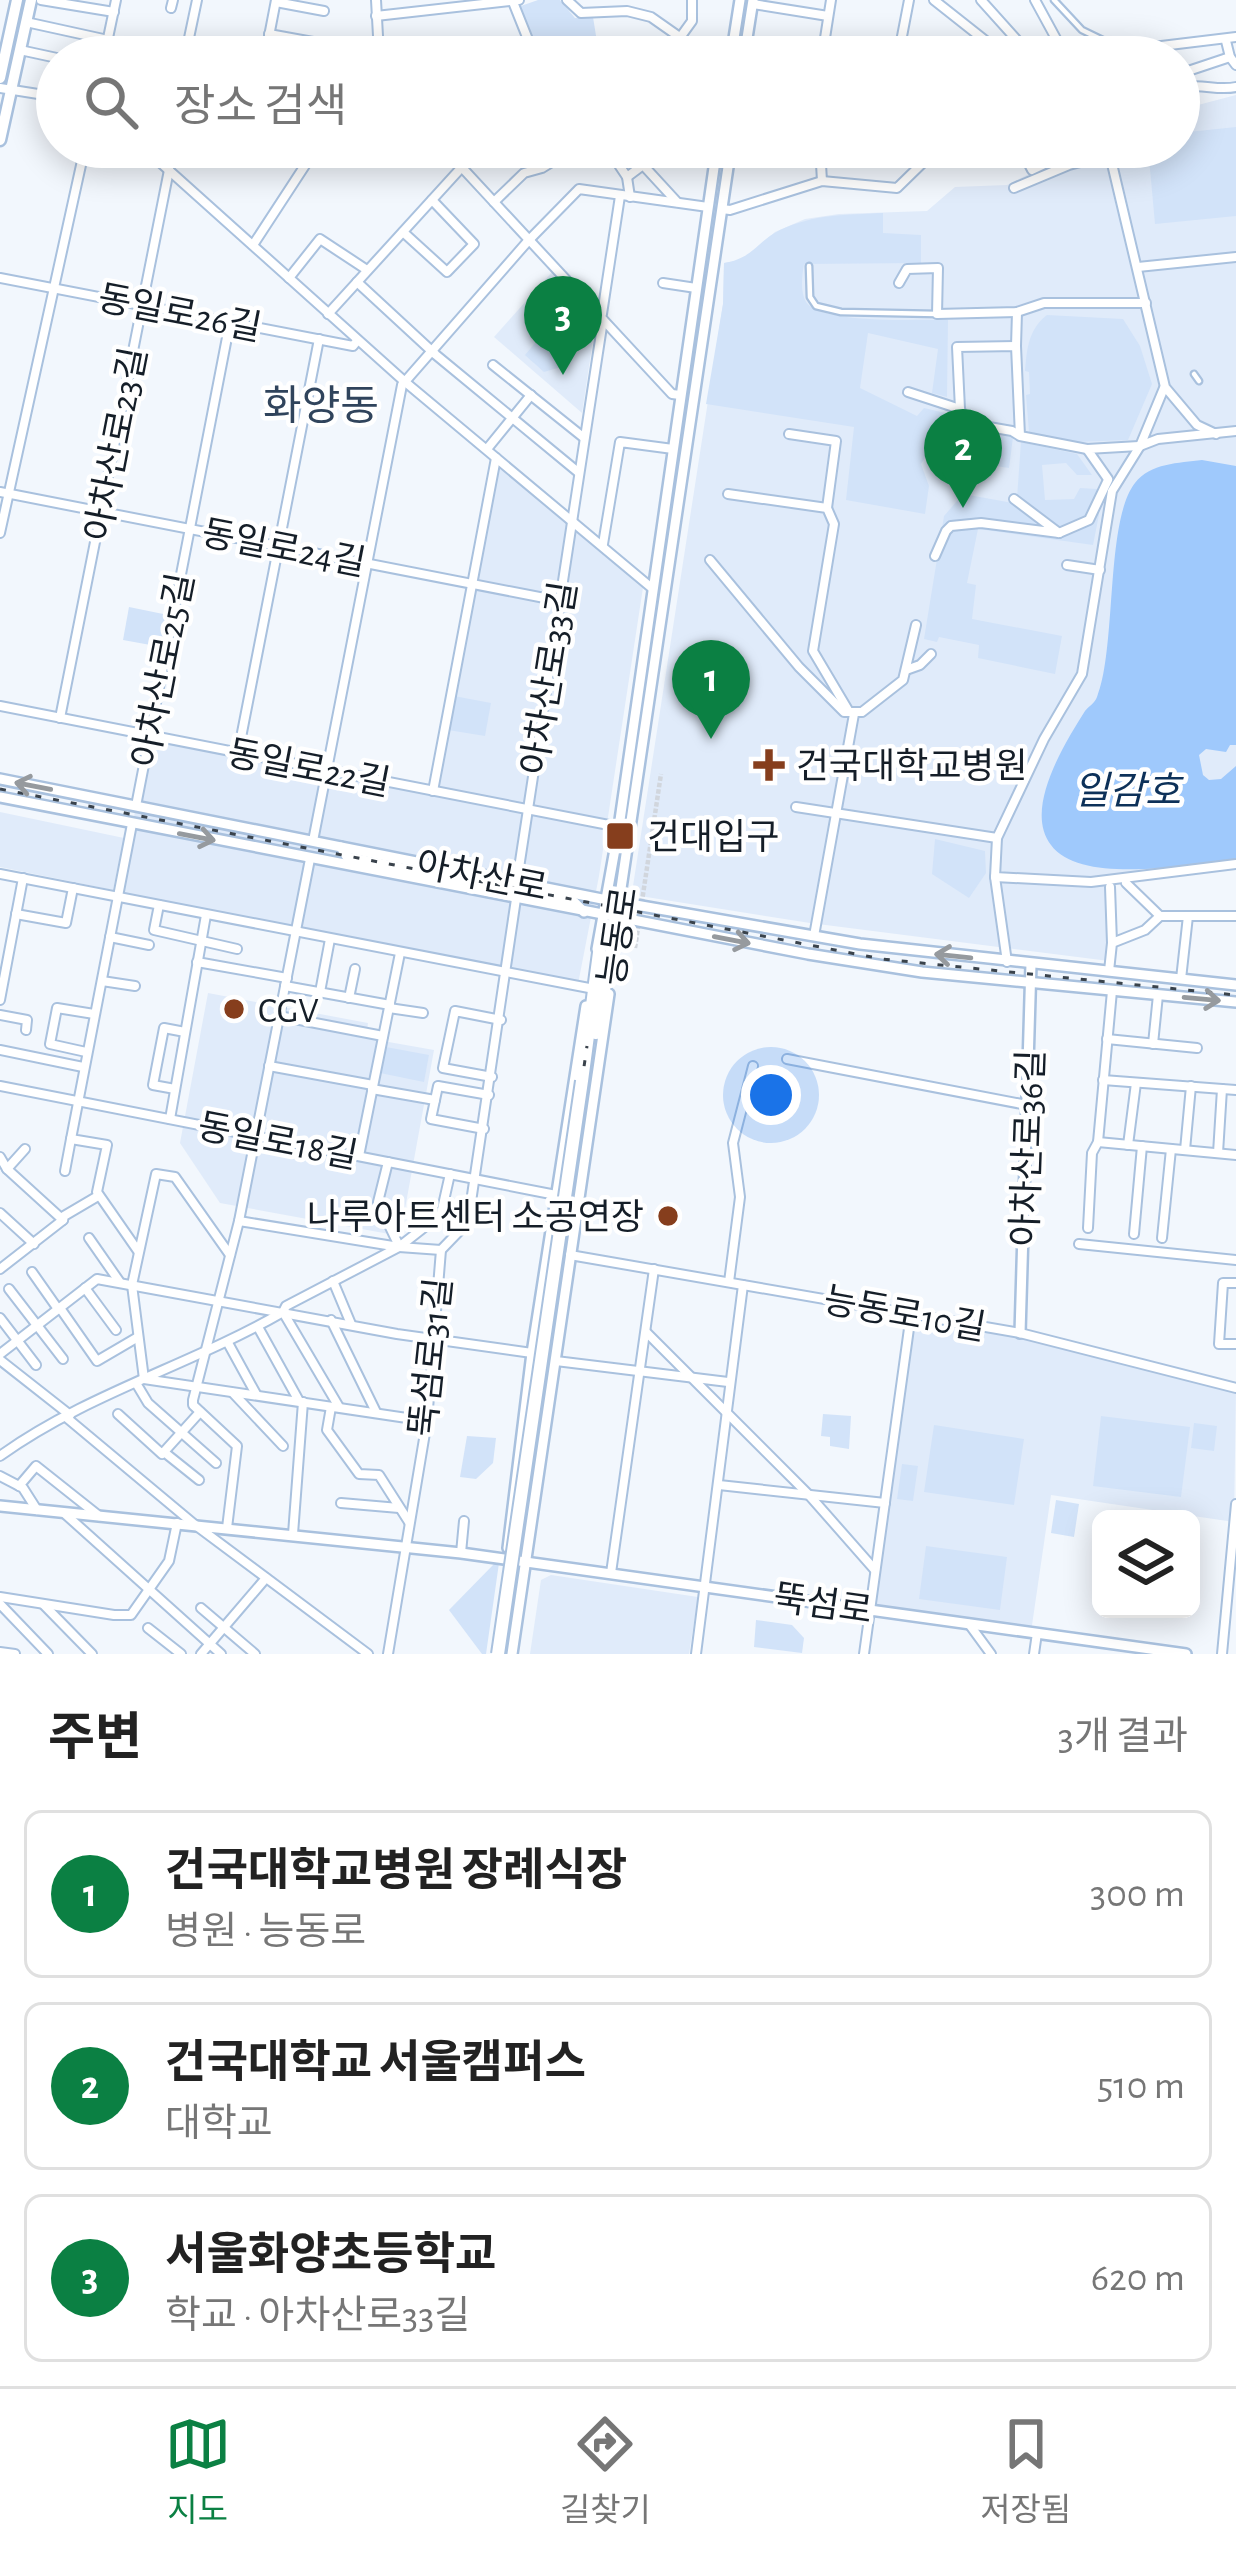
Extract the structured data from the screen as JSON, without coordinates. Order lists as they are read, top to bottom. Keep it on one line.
{"streets":{"main road":["아차산로","능동로","아차산로36길","뚝섬로"],"street":["동일로26길","아차산로23길","동일로24길","아차산로25길","아차산로33길","동일로22길","동일로18길","능동로10길","뚝섬로31길"]},"crossings":[["동일로26길","아차산로23길"],["동일로26길","아차산로25길"],["아차산로23길","동일로24길"],["아차산로23길","동일로22길"],["동일로24길","아차산로25길"],["동일로24길","아차산로33길"],["아차산로25길","동일로22길"],["아차산로25길","아차산로"],["아차산로33길","동일로22길"],["아차산로33길","아차산로"],["동일로22길","능동로"],["아차산로","능동로"],["아차산로","아차산로36길"],["아차산로","뚝섬로31길"],["능동로","동일로18길"],["능동로","능동로10길"],["능동로","뚝섬로"],["동일로18길","뚝섬로31길"],["아차산로36길","능동로10길"],["뚝섬로31길","뚝섬로"]],"districts":["화양동"],"water":["일감호"],"places":{"health":["건국대학교병원"],"transit":["건대입구"],"other":["CGV","나루아트센터 소공연장"]},"page":{"search":"장소 검색","pins":["3","2","1"],"heading":["주변","3개 결과"],"list":[{"mark":"1","name":"건국대학교병원 장례식장","note":"병원 · 능동로","value":"300 m"},{"mark":"2","name":"건국대학교 서울캠퍼스","note":"대학교","value":"510 m"},{"mark":"3","name":"서울화양초등학교","note":"학교 · 아차산로33길","value":"620 m"}],"nav":["지도","길찾기","저장됨"]}}
